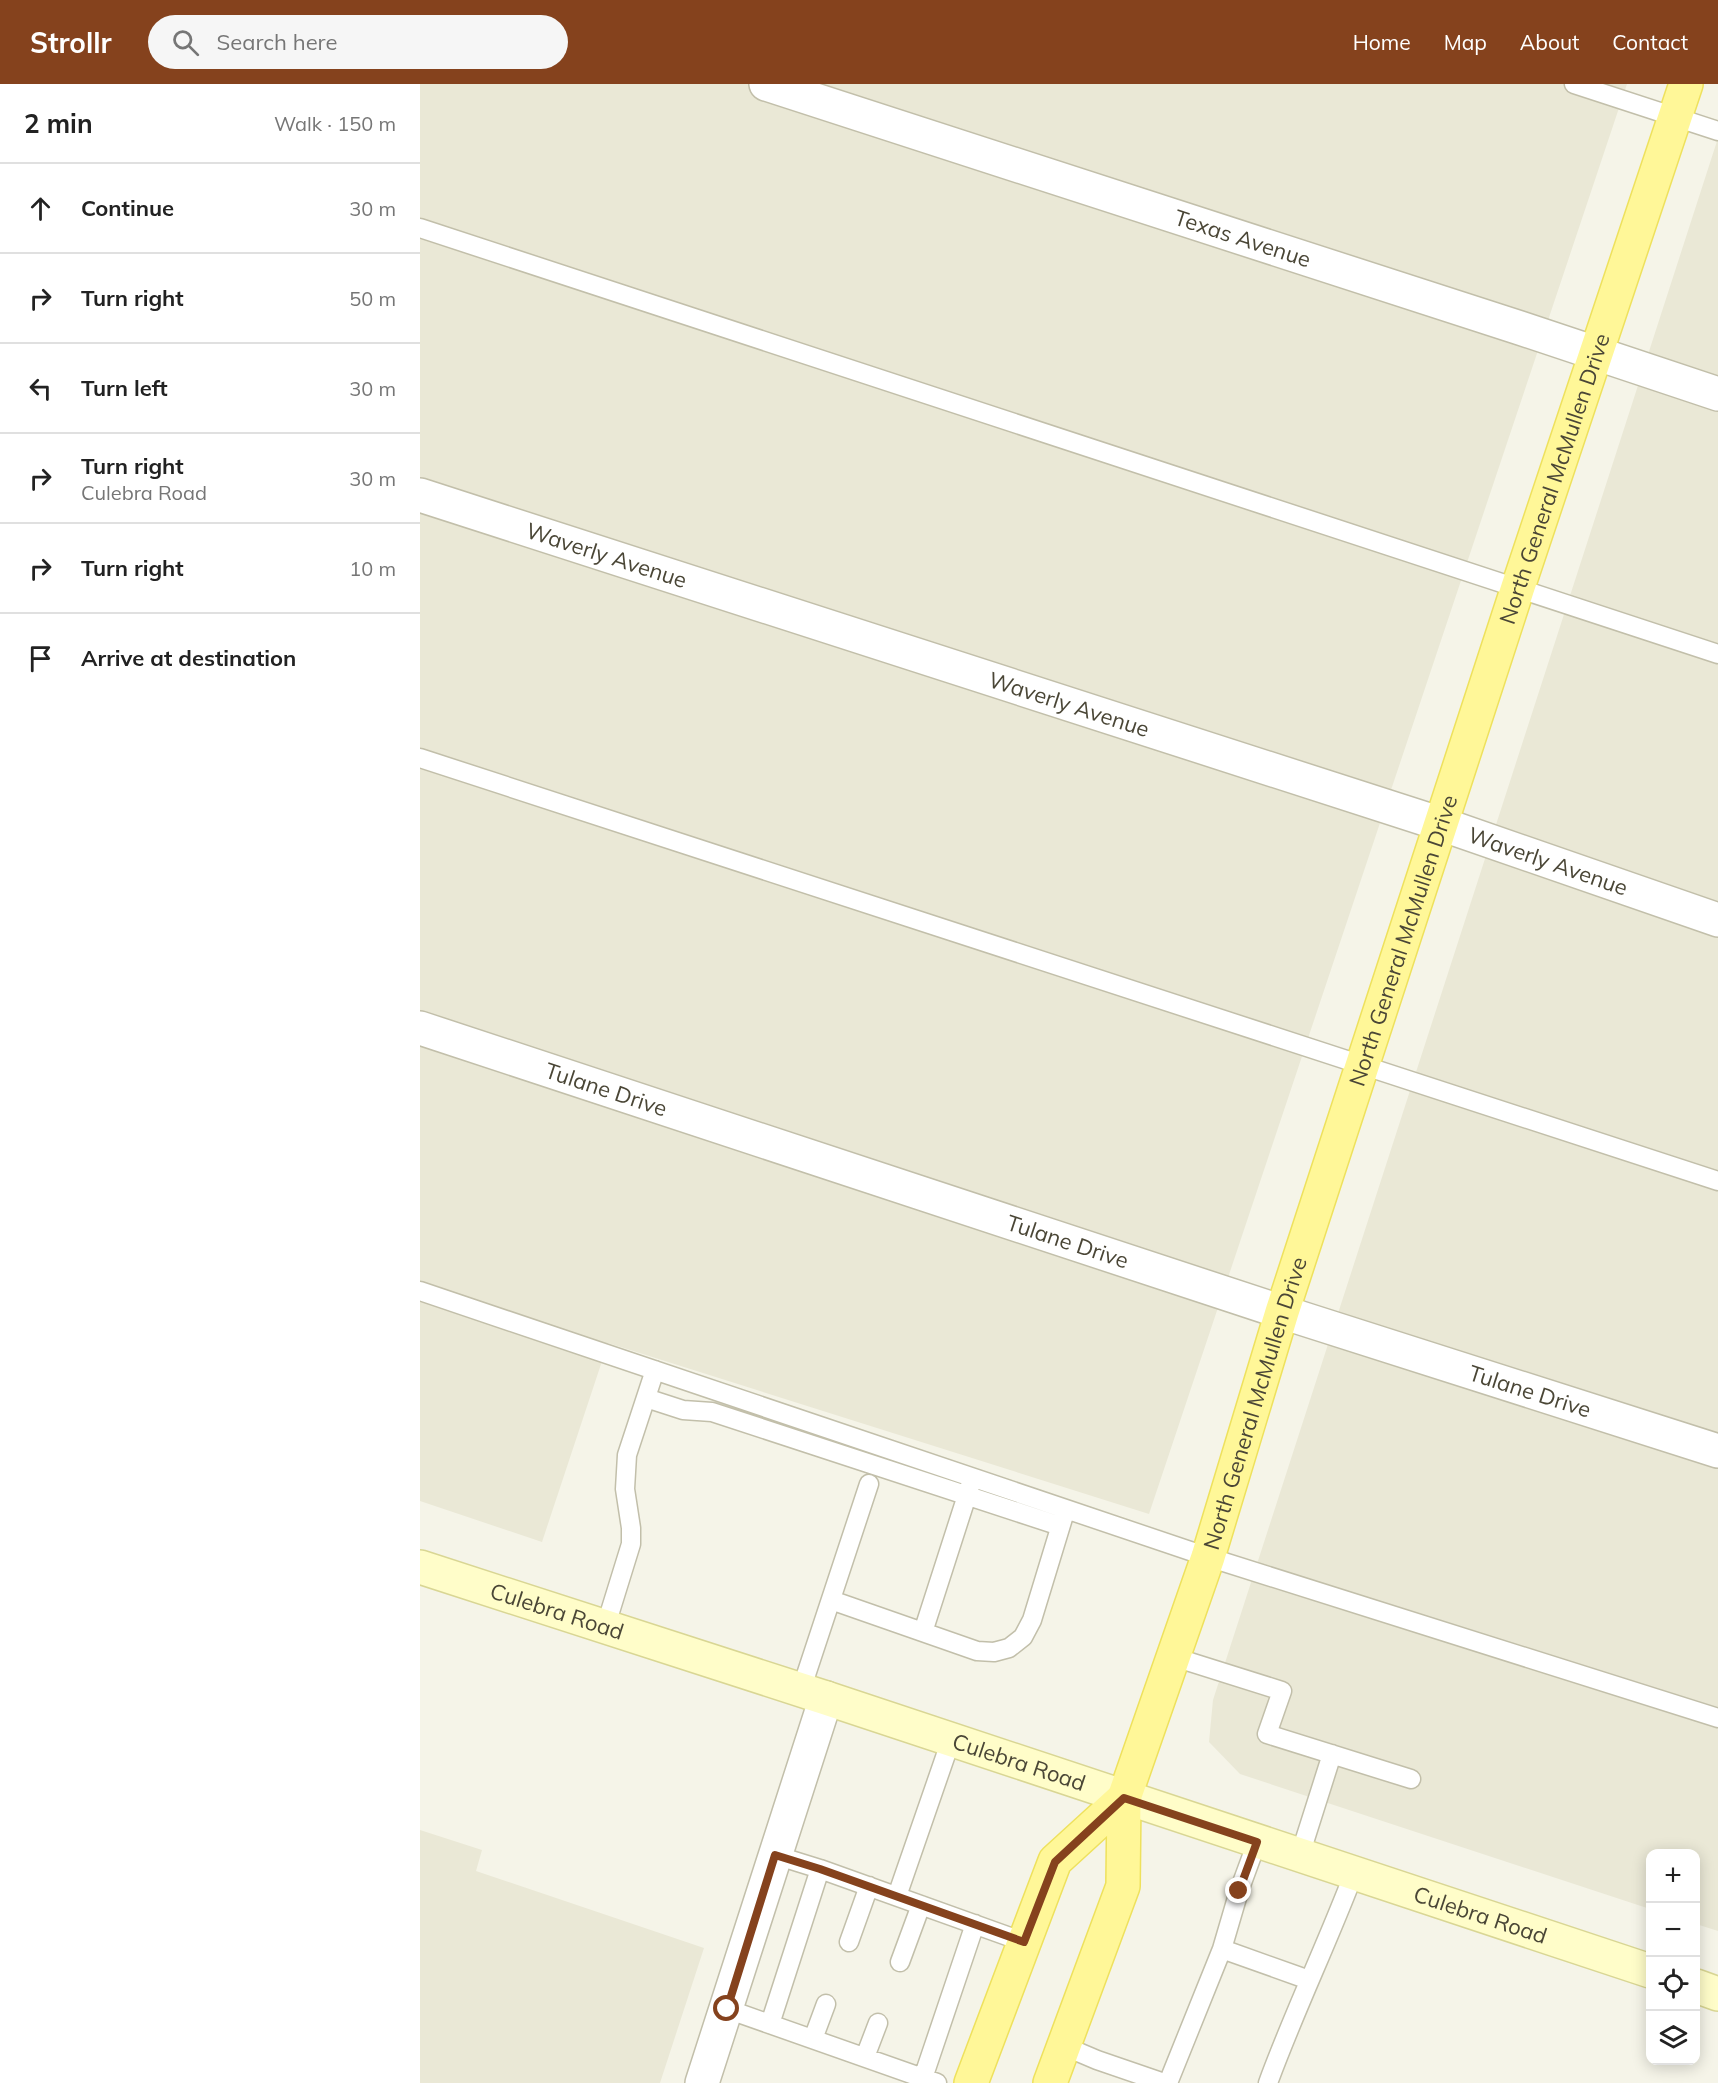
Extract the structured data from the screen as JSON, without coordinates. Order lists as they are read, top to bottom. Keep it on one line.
{"streets":{"main road":["North General McMullen Drive","Culebra Road"],"street":["Texas Avenue","Waverly Avenue","Tulane Drive"]},"crossings":[["Texas Avenue","North General McMullen Drive"],["North General McMullen Drive","Waverly Avenue"],["North General McMullen Drive","Tulane Drive"],["North General McMullen Drive","Culebra Road"]],"page":{"header":"Strollr","search":"Search here","nav":["Home","Map","About","Contact"],"heading":["2 min","Walk · 150 m"],"list":[["Continue","30 m"],["Turn right","50 m"],["Turn left","30 m"],["Turn right","Culebra Road","30 m"],["Turn right","10 m"],"Arrive at destination"],"map_buttons":["+","−"]}}
